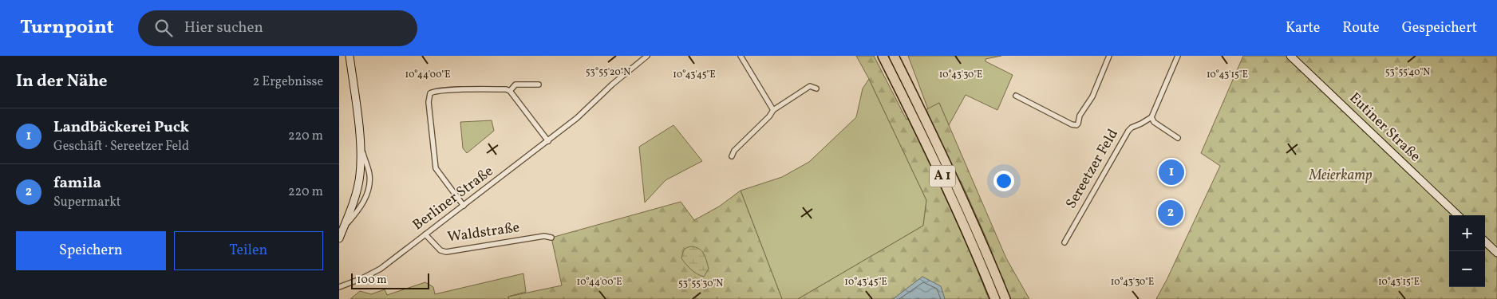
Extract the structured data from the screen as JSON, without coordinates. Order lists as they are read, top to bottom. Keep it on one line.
{"streets":{"highway":["A 1"],"main road":["Eutiner Straße"],"street":["Sereetzer Feld","Berliner Straße","Waldstraße"]},"crossings":[["Berliner Straße","Waldstraße"]],"parks":["Meierkamp"],"scale_bar":"100 m","page":{"header":"Turnpoint","search":"Hier suchen","nav":["Karte","Route","Gespeichert"],"heading":["In der Nähe","2 Ergebnisse"],"list":[{"mark":"1","name":"Landbäckerei Puck","note":"Geschäft · Sereetzer Feld","value":"220 m"},{"mark":"2","name":"famila","note":"Supermarkt","value":"220 m"}],"pins":["1","2"],"map_buttons":["+","−"],"buttons":["Speichern","Teilen"],"scale":"100 m"},"coordinates":["53°55'20\"N","53°55'40\"N","10°44'00\"E","10°43'30\"E","10°43'15\"E","10°43'45\"E","53°55'30\"N"]}
